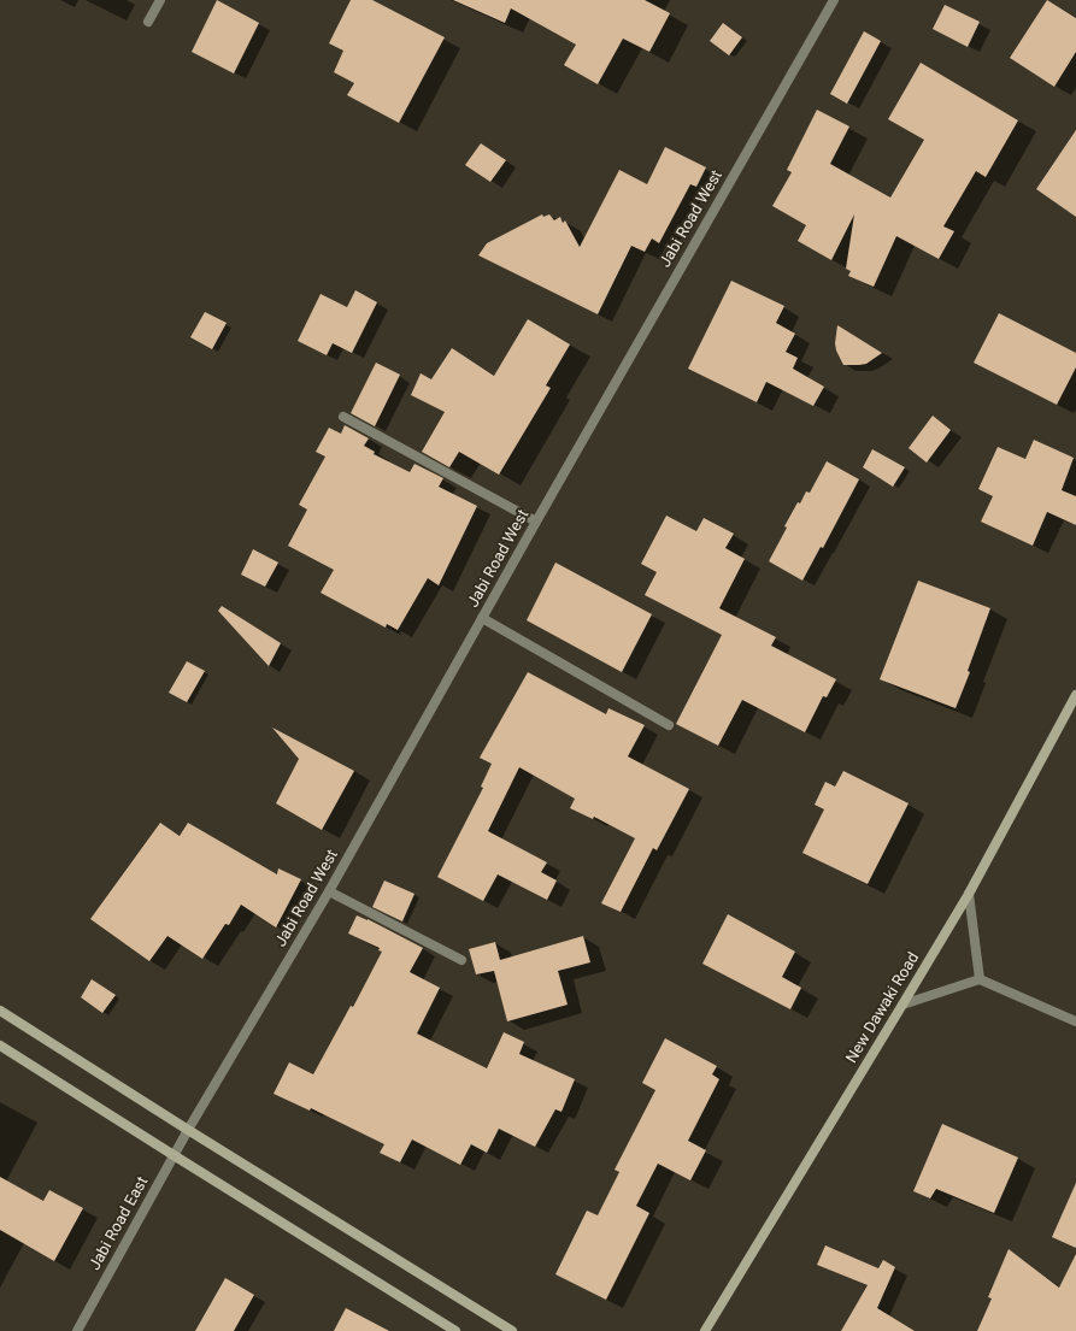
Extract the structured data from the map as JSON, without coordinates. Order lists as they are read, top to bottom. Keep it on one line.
{"streets":{"street":["Jabi Road West","New Dawaki Road","Jabi Road East"]},"crossings":[["Jabi Road West","Jabi Road East"]]}
